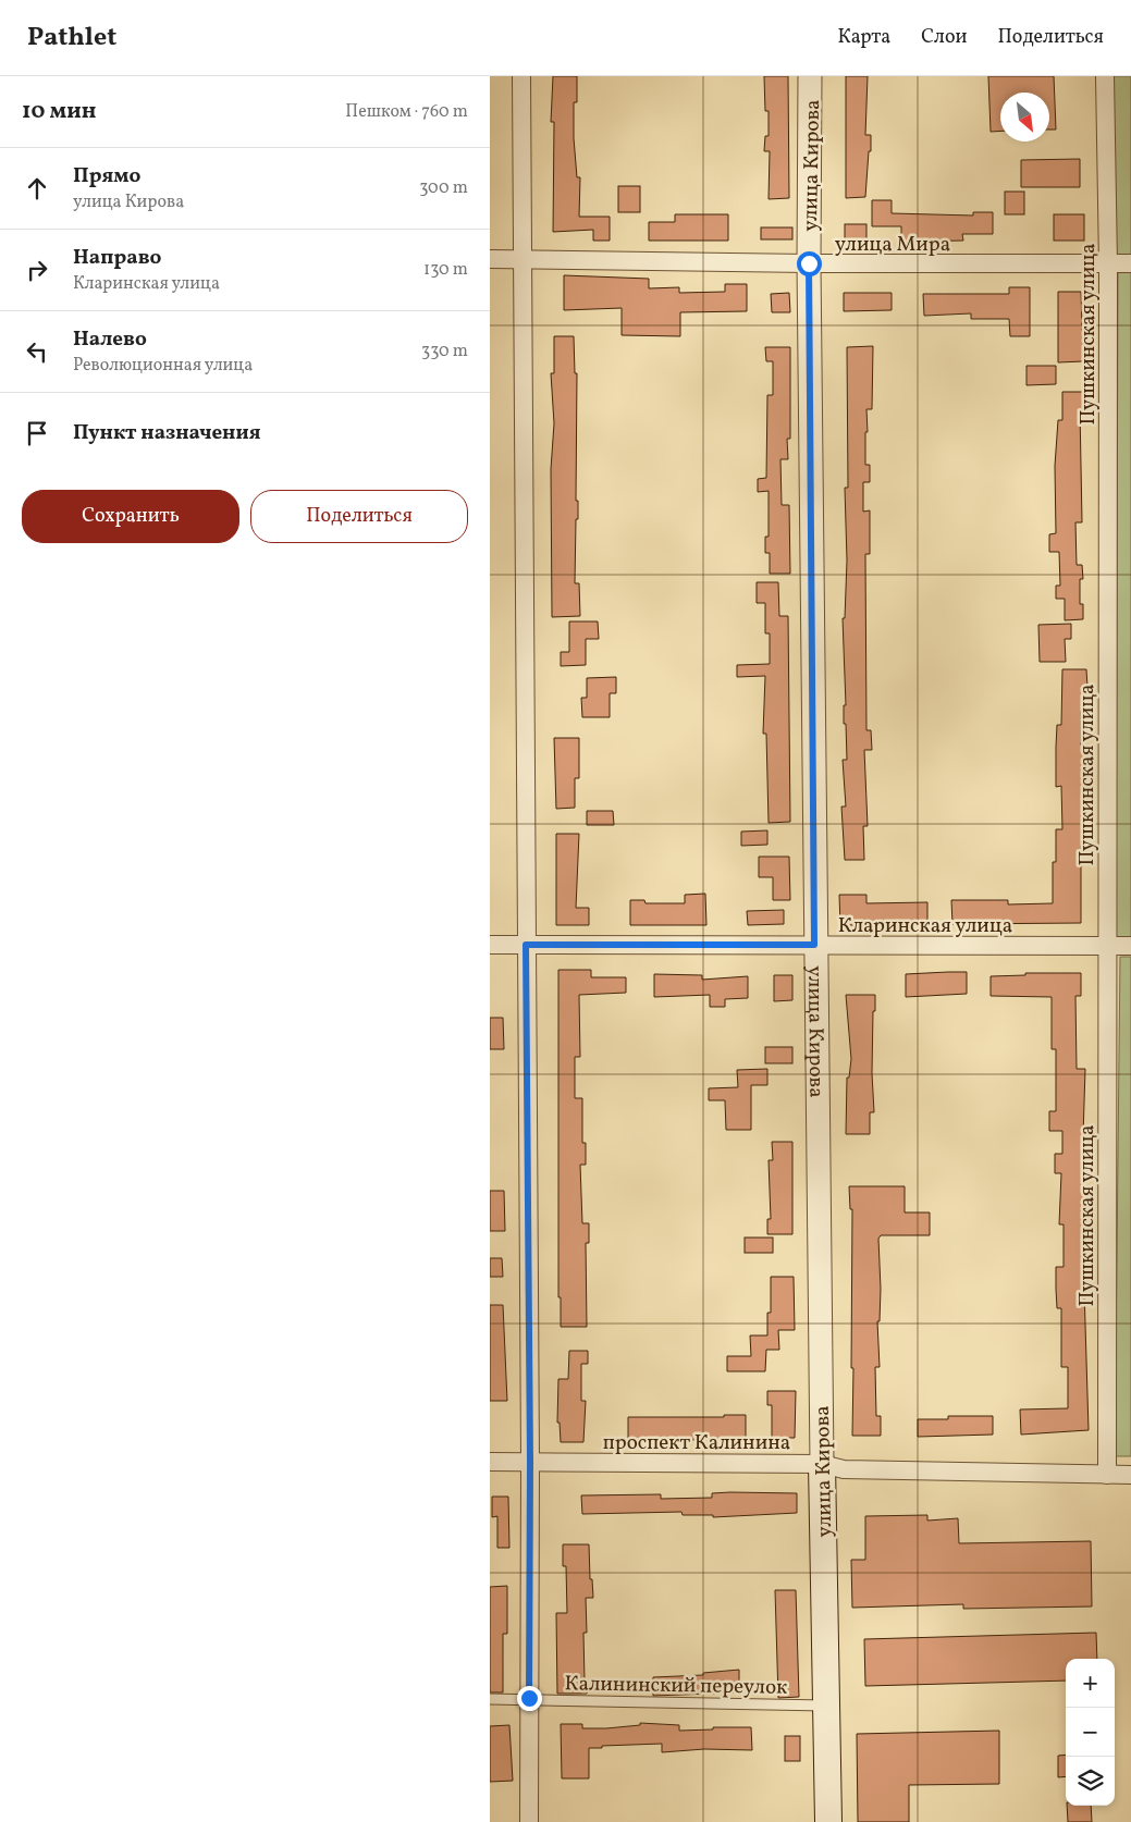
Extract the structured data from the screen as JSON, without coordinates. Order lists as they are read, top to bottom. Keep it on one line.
{"streets":{"main road":["улица Кирова"],"street":["улица Мира","Пушкинская улица","Кларинская улица","проспект Калинина"],"lane":["Калининский переулок"]},"crossings":[["улица Кирова","улица Мира"],["улица Кирова","Кларинская улица"],["улица Кирова","проспект Калинина"],["улица Кирова","Калининский переулок"],["улица Мира","Пушкинская улица"],["Пушкинская улица","Кларинская улица"],["Пушкинская улица","проспект Калинина"]],"north":"bottom right","page":{"header":"Pathlet","nav":["Карта","Слои","Поделиться"],"heading":["10 мин","Пешком · 760 m"],"list":[["Прямо","улица Кирова","300 m"],["Направо","Кларинская улица","130 m"],["Налево","Революционная улица","330 m"],"Пункт назначения"],"buttons":["Сохранить","Поделиться"],"map_buttons":["+","−"]}}
